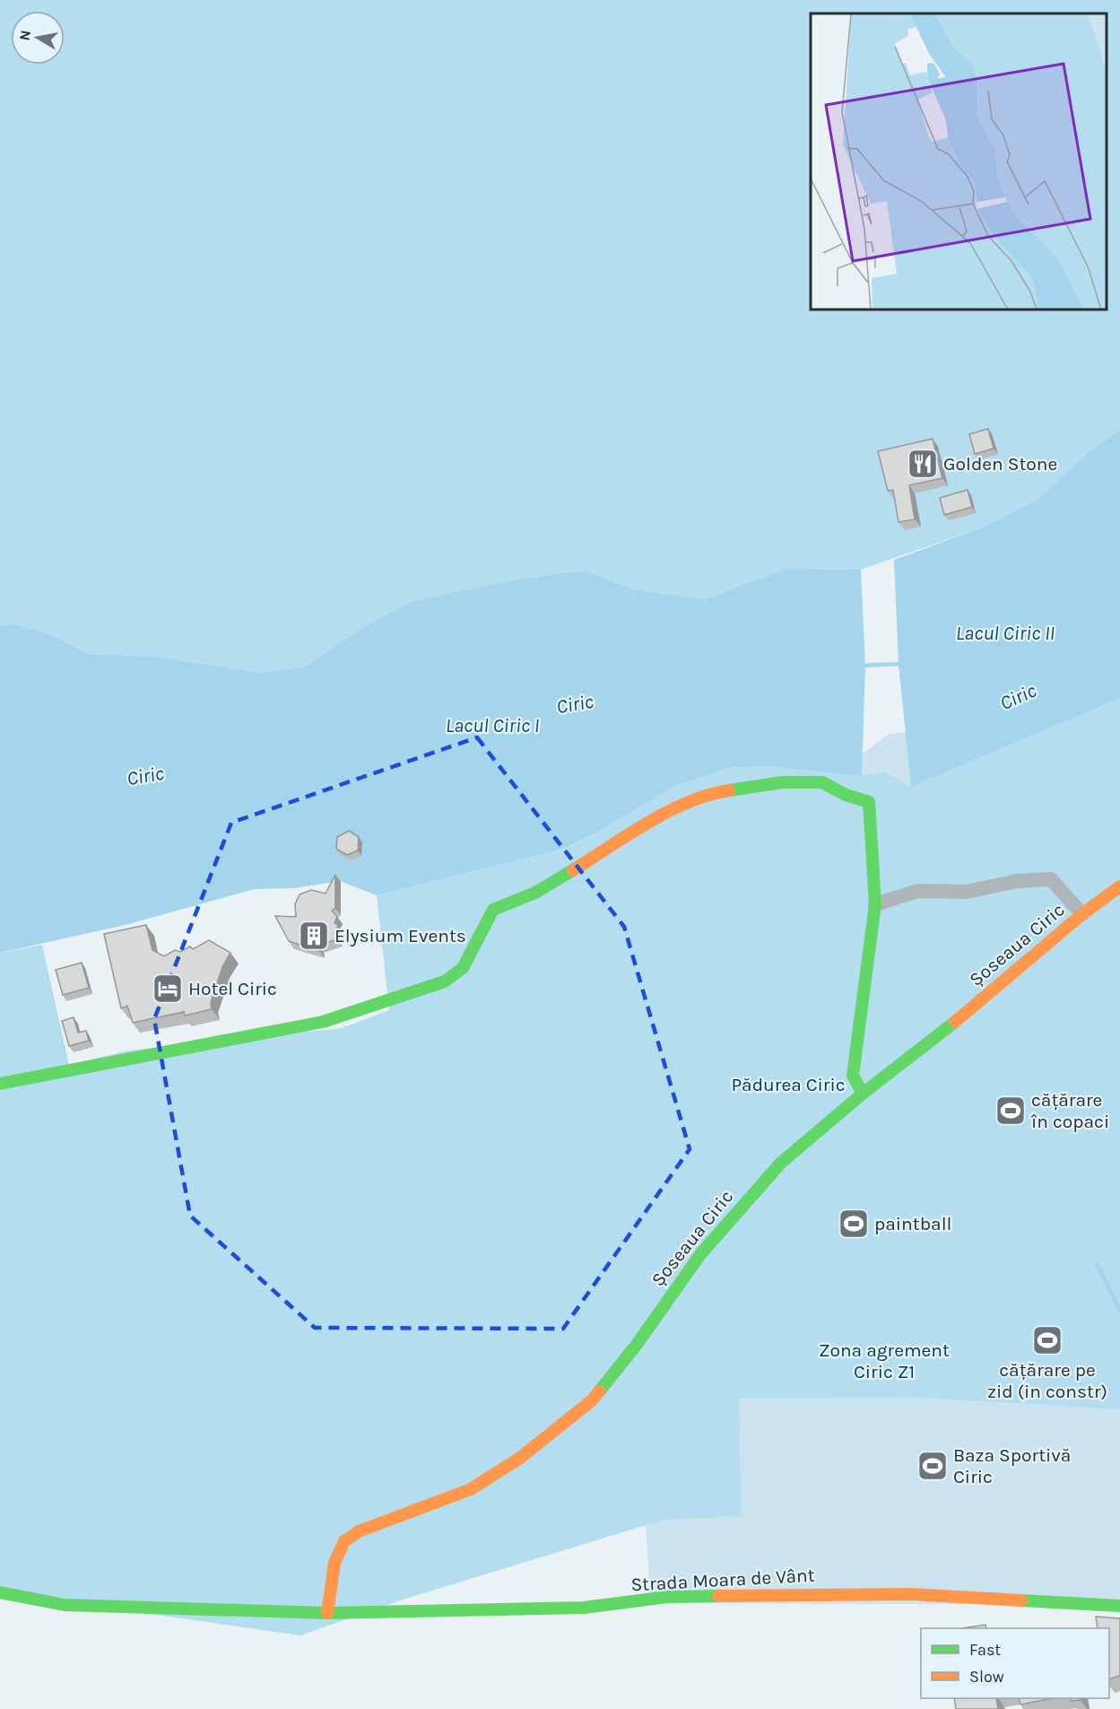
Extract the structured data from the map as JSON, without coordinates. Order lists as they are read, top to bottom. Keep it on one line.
{"streets":{"main road":["Șoseaua Ciric","Strada Moara de Vânt"]},"crossings":[["Șoseaua Ciric","Strada Moara de Vânt"]],"water":["Lacul Ciric II","Ciric","Lacul Ciric I"],"parks":["Pădurea Ciric","Zona agrement Ciric Z1"],"places":{"restaurant":["Golden Stone"],"building":["Elysium Events"],"hotel":["Hotel Ciric"],"sports":["cățărare în copaci","paintball","cățărare pe zid (in constr)","Baza Sportivă Ciric"]},"legend":["Fast","Slow"],"north":"left"}
